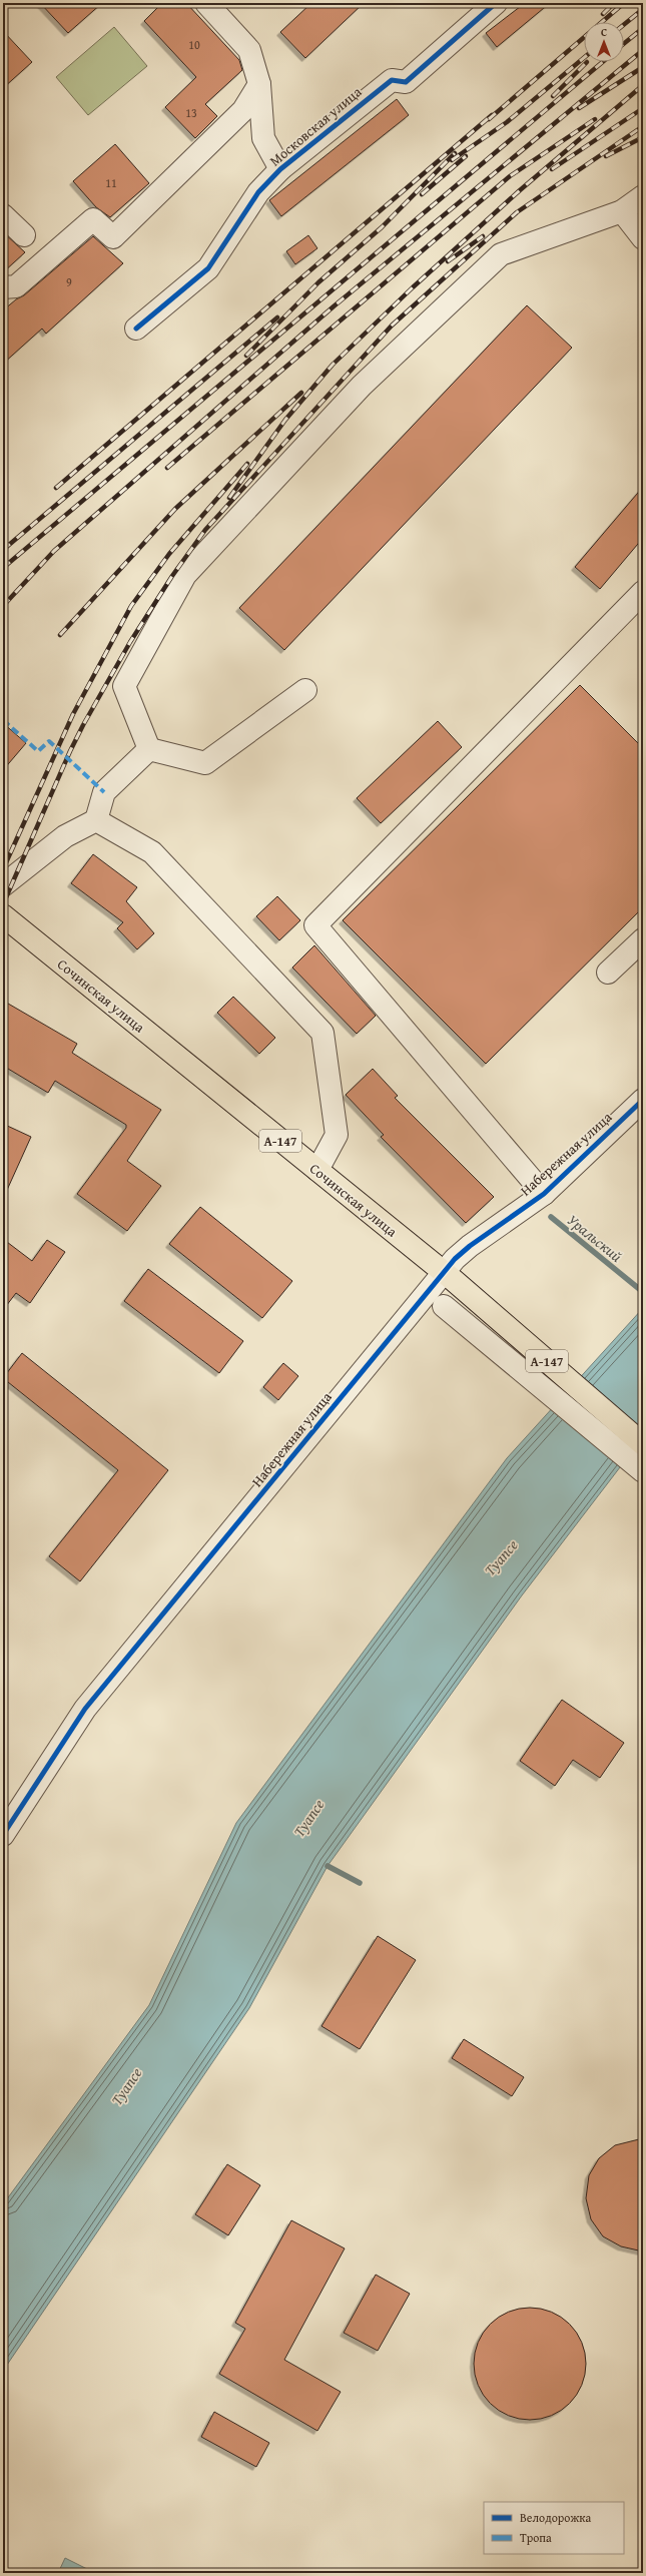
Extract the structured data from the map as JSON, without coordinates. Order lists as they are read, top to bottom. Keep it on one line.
{"streets":{"highway":["Сочинская улица","А-147"],"street":["Московская улица","Набережная улица"]},"crossings":[["Сочинская улица","Набережная улица"]],"water":["Уральский","Туапсе"],"house_numbers":["10","13","11","9"],"legend":["Велодорожка","Тропа"],"north":"top"}
